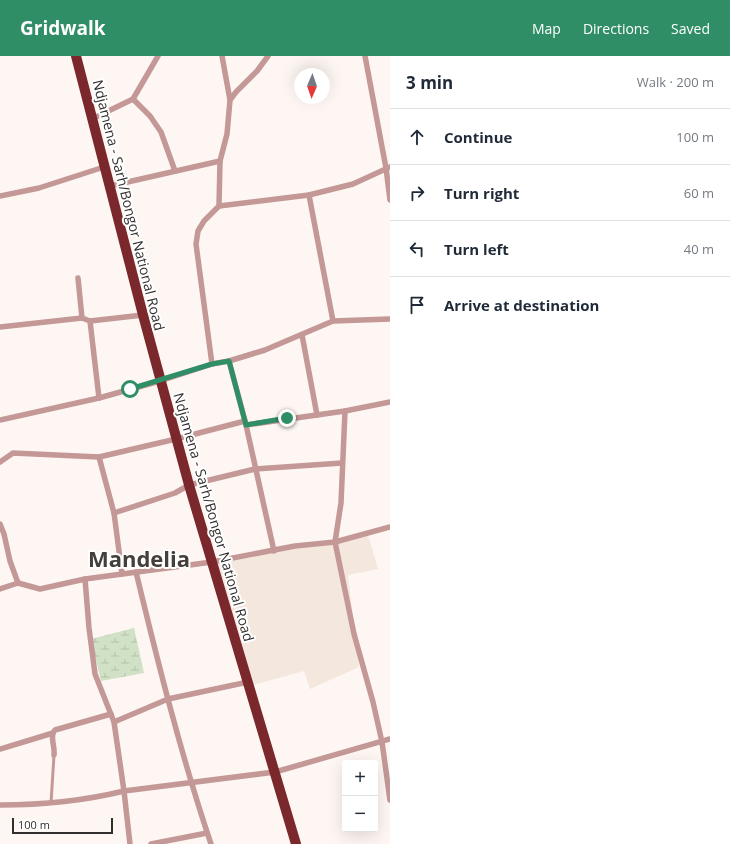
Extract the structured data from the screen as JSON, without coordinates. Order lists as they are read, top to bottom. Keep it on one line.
{"streets":{"highway":["Ndjamena - Sarh/Bongor National Road"]},"districts":["Mandelia"],"scale_bar":"100 m","north":"bottom","page":{"header":"Gridwalk","nav":["Map","Directions","Saved"],"heading":["3 min","Walk · 200 m"],"list":[["Continue","100 m"],["Turn right","60 m"],["Turn left","40 m"],"Arrive at destination"],"map_buttons":["+","−"],"scale":"100 m"}}
